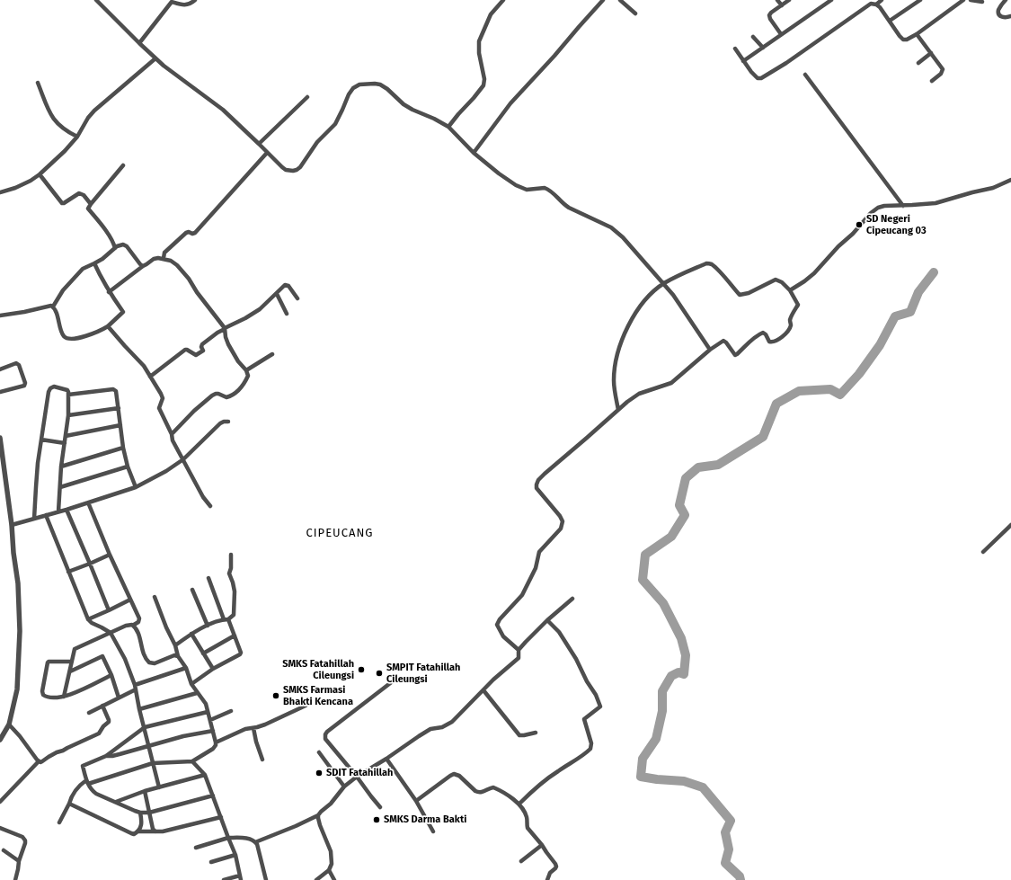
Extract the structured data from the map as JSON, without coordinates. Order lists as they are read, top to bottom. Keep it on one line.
{"districts":["CIPEUCANG"],"places":["SD Negeri Cipeucang 03","SMKS Fatahillah Cileungsi","SMPIT Fatahillah Cileungsi","SMKS Farmasi Bhakti Kencana","SDIT Fatahillah","SMKS Darma Bakti"]}
